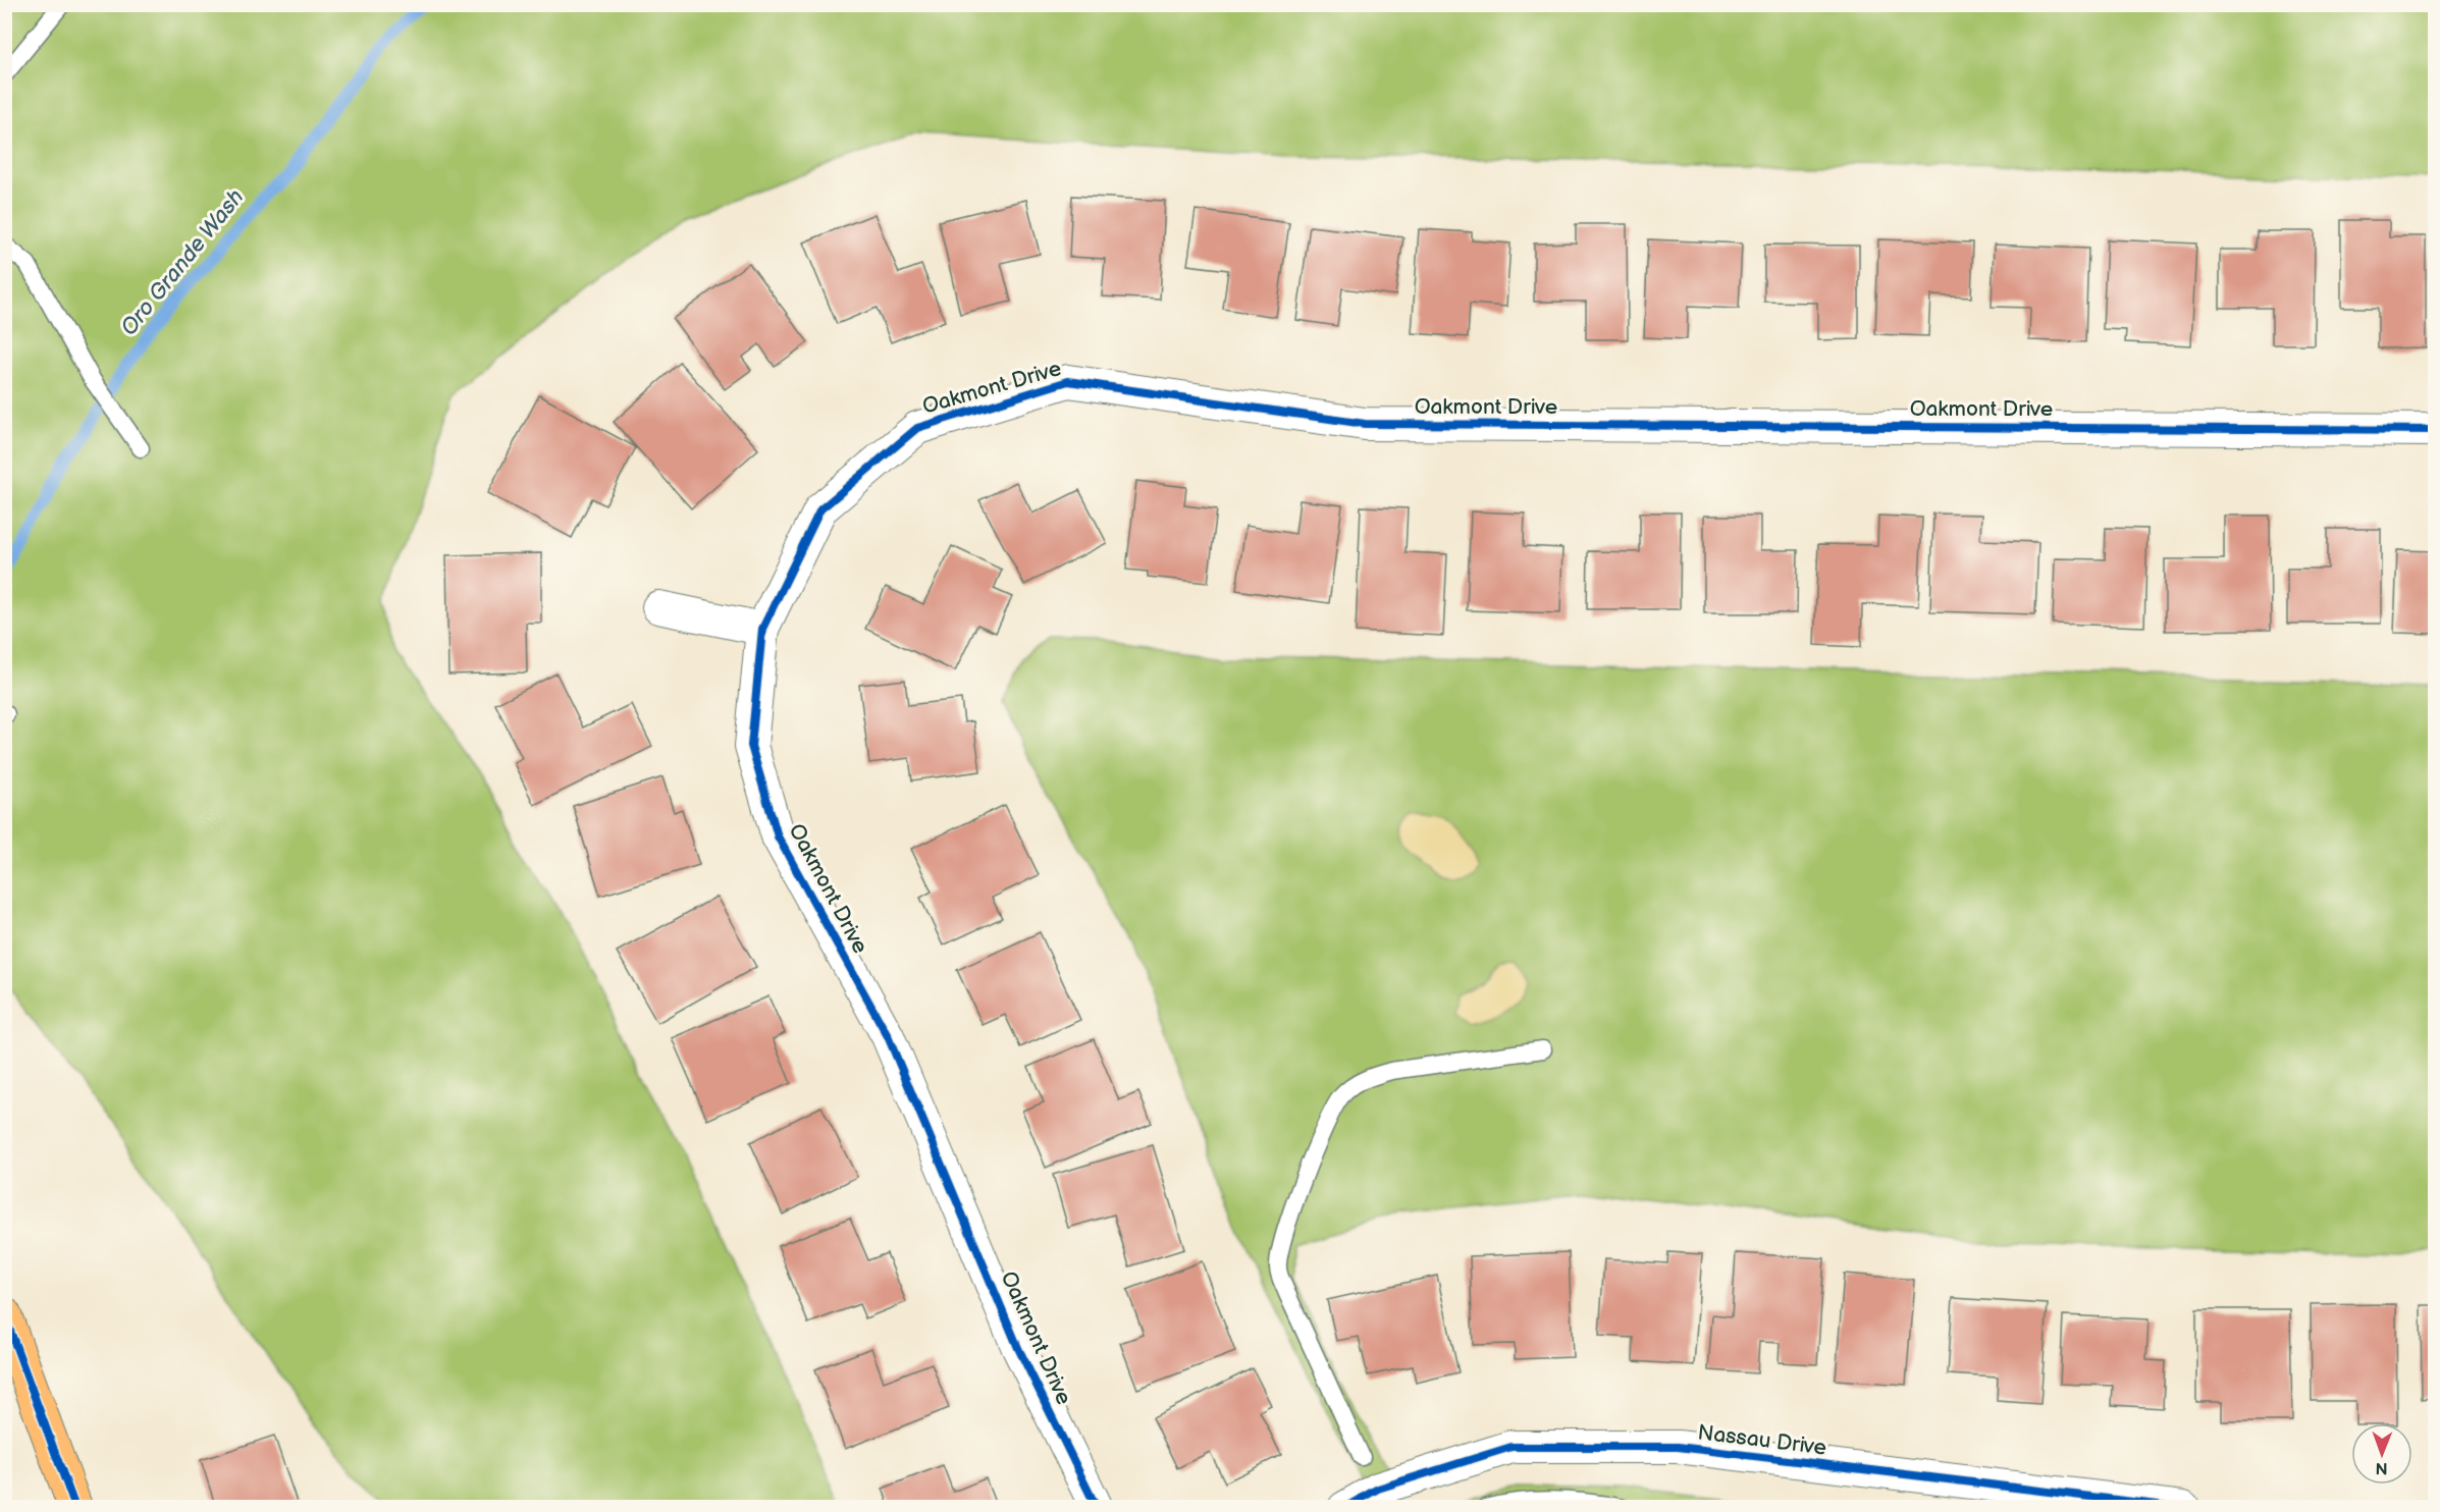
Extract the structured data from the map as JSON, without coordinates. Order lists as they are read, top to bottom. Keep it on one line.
{"streets":{"street":["Oakmont Drive","Nassau Drive"]},"water":["Oro Grande Wash"],"north":"bottom"}
